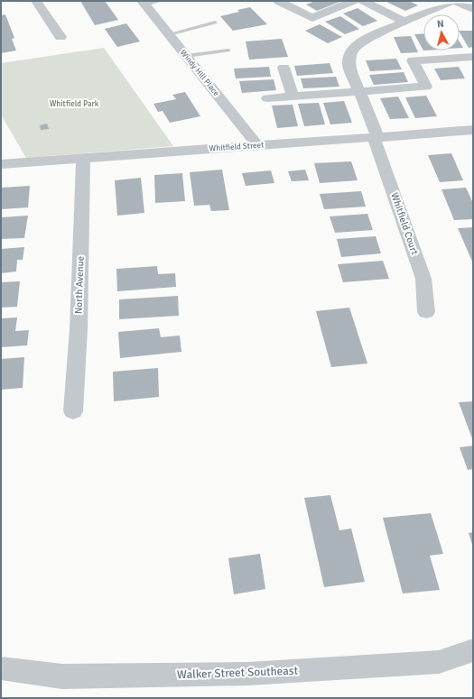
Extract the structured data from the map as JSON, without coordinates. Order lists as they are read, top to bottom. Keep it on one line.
{"streets":{"street":["Windy Hill Place","Whitfield Street","Whitfield Court","North Avenue","Walker Street Southeast"]},"crossings":[["Windy Hill Place","Whitfield Street"],["Whitfield Street","Whitfield Court"],["Whitfield Street","North Avenue"]],"parks":["Whitfield Park"],"north":"top"}
